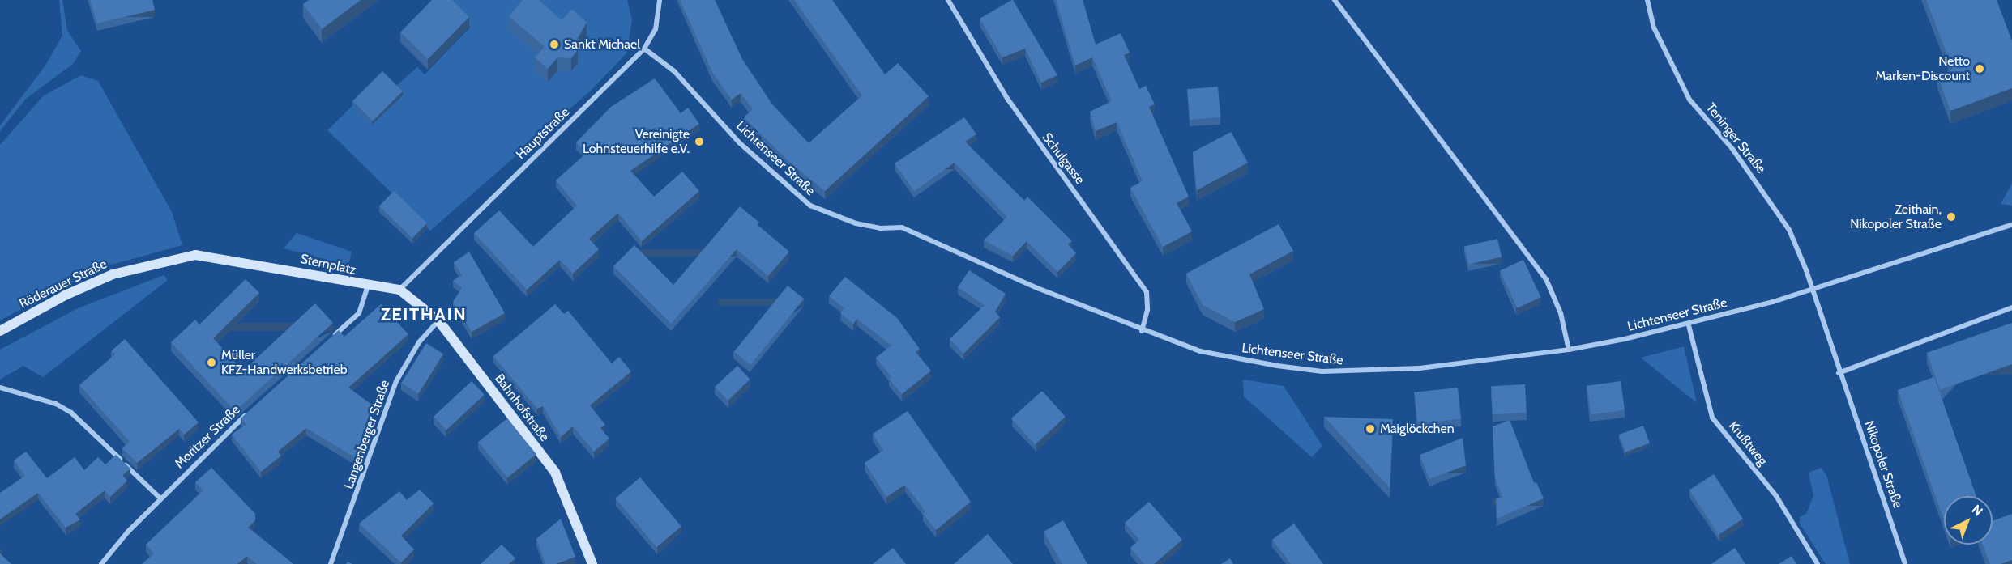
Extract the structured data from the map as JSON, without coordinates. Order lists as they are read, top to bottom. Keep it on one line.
{"streets":{"street":["Hauptstraße","Teninger Straße","Lichtenseer Straße","Schulgasse","Sternplatz","Röderauer Straße","Bahnhofstraße","Langenberger Straße","Moritzer Straße","Krußtweg","Nikopoler Straße"]},"crossings":[["Hauptstraße","Lichtenseer Straße"],["Hauptstraße","Sternplatz"],["Hauptstraße","Bahnhofstraße"],["Teninger Straße","Lichtenseer Straße"],["Teninger Straße","Nikopoler Straße"],["Lichtenseer Straße","Schulgasse"],["Lichtenseer Straße","Krußtweg"],["Lichtenseer Straße","Nikopoler Straße"],["Sternplatz","Röderauer Straße"],["Sternplatz","Bahnhofstraße"],["Bahnhofstraße","Langenberger Straße"]],"districts":["ZEITHAIN"],"places":["Sankt Michael","Netto Marken-Discount","Vereinigte Lohnsteuerhilfe e.V.","Zeithain, Nikopoler Straße","Müller KFZ-Handwerksbetrieb","Maiglöckchen"],"north":"top right"}
